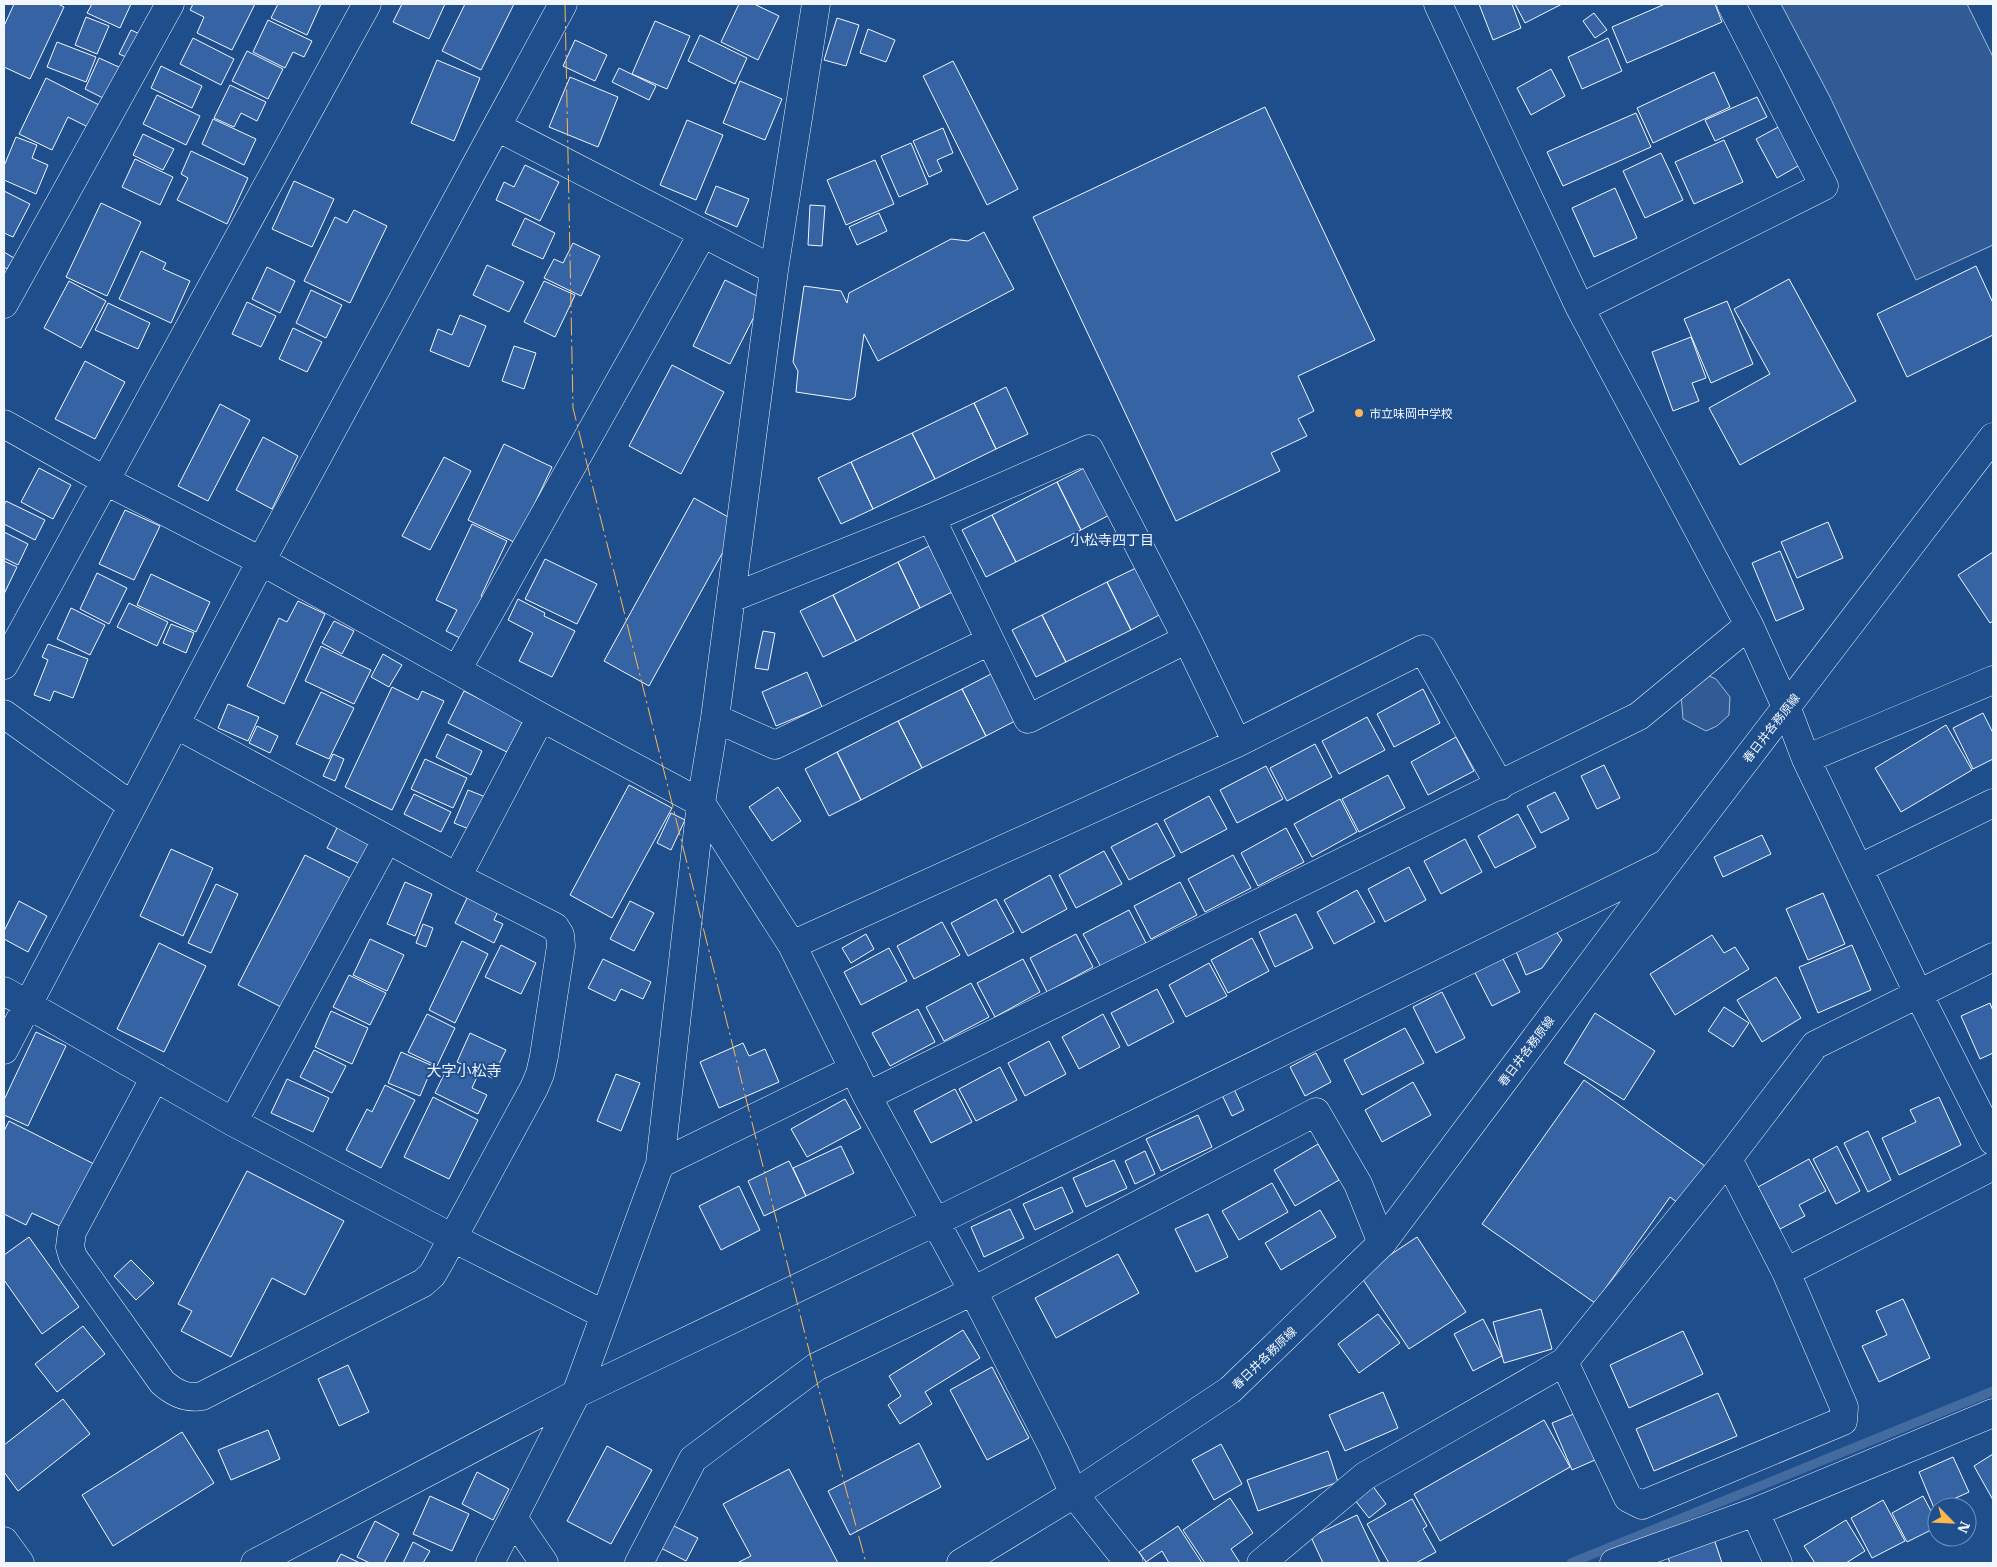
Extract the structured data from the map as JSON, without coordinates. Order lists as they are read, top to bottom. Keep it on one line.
{"streets":{"street":["春日井各務原線"]},"districts":["小松寺四丁目","大字小松寺"],"places":["市立味岡中学校"],"north":"bottom right"}
